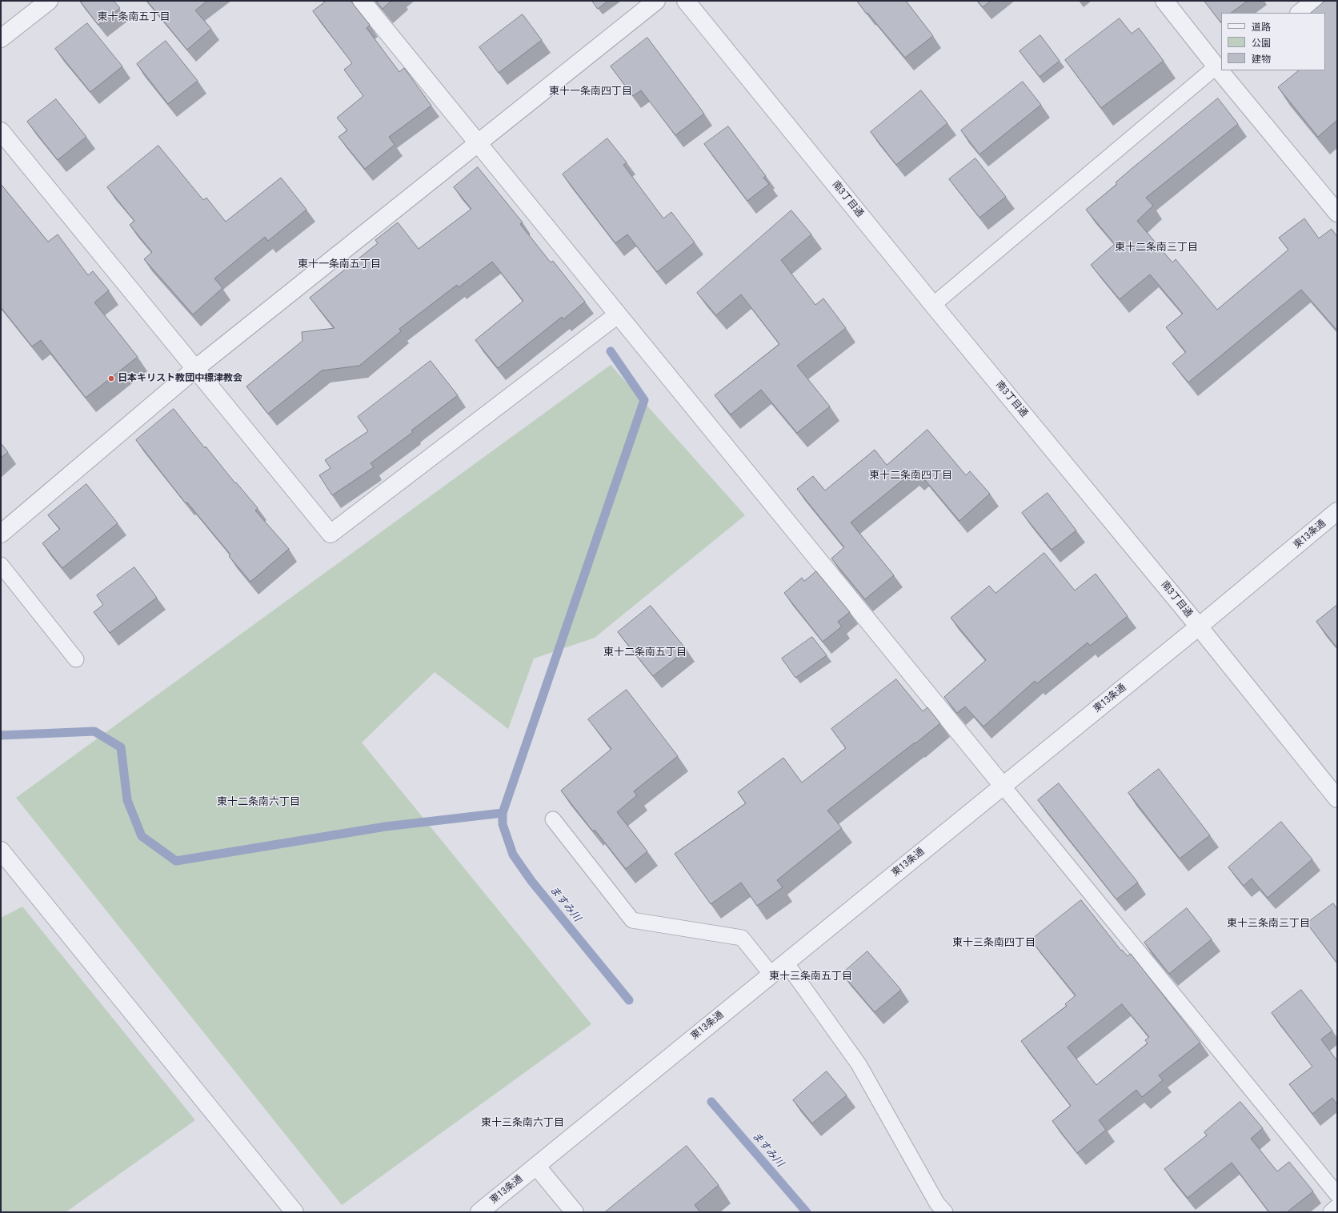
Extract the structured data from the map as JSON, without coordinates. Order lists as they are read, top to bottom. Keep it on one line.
{"streets":{"street":["南3丁目通","東13条通"]},"crossings":[["南3丁目通","東13条通"]],"districts":["東十条南五丁目","東十一条南四丁目","東十二条南三丁目","東十一条南五丁目","東十二条南四丁目","東十二条南五丁目","東十二条南六丁目","東十三条南三丁目","東十三条南四丁目","東十三条南五丁目","東十三条南六丁目"],"water":["ますみ川"],"places":["日本キリスト教団中標津教会"],"legend":["道路","公園","建物"]}
